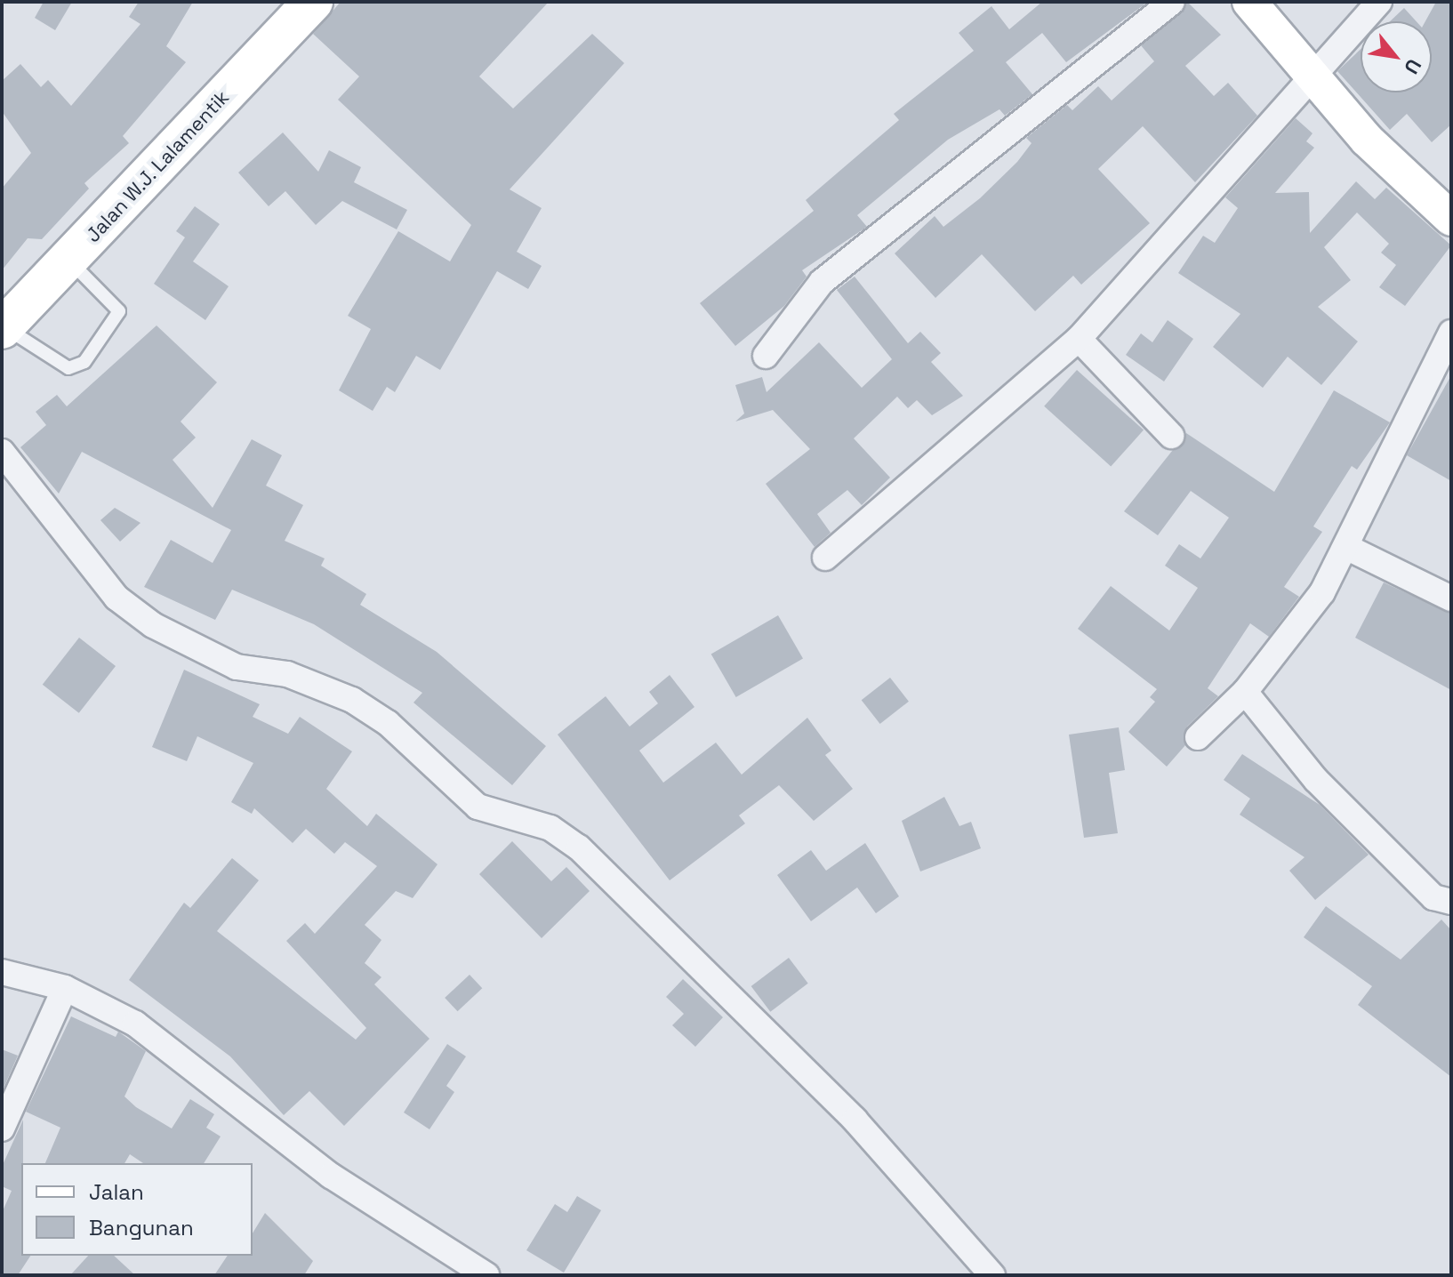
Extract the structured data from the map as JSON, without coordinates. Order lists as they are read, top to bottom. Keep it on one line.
{"streets":{"main road":["Jalan W.J. Lalamentik"]},"legend":["Jalan","Bangunan"],"north":"bottom right"}
